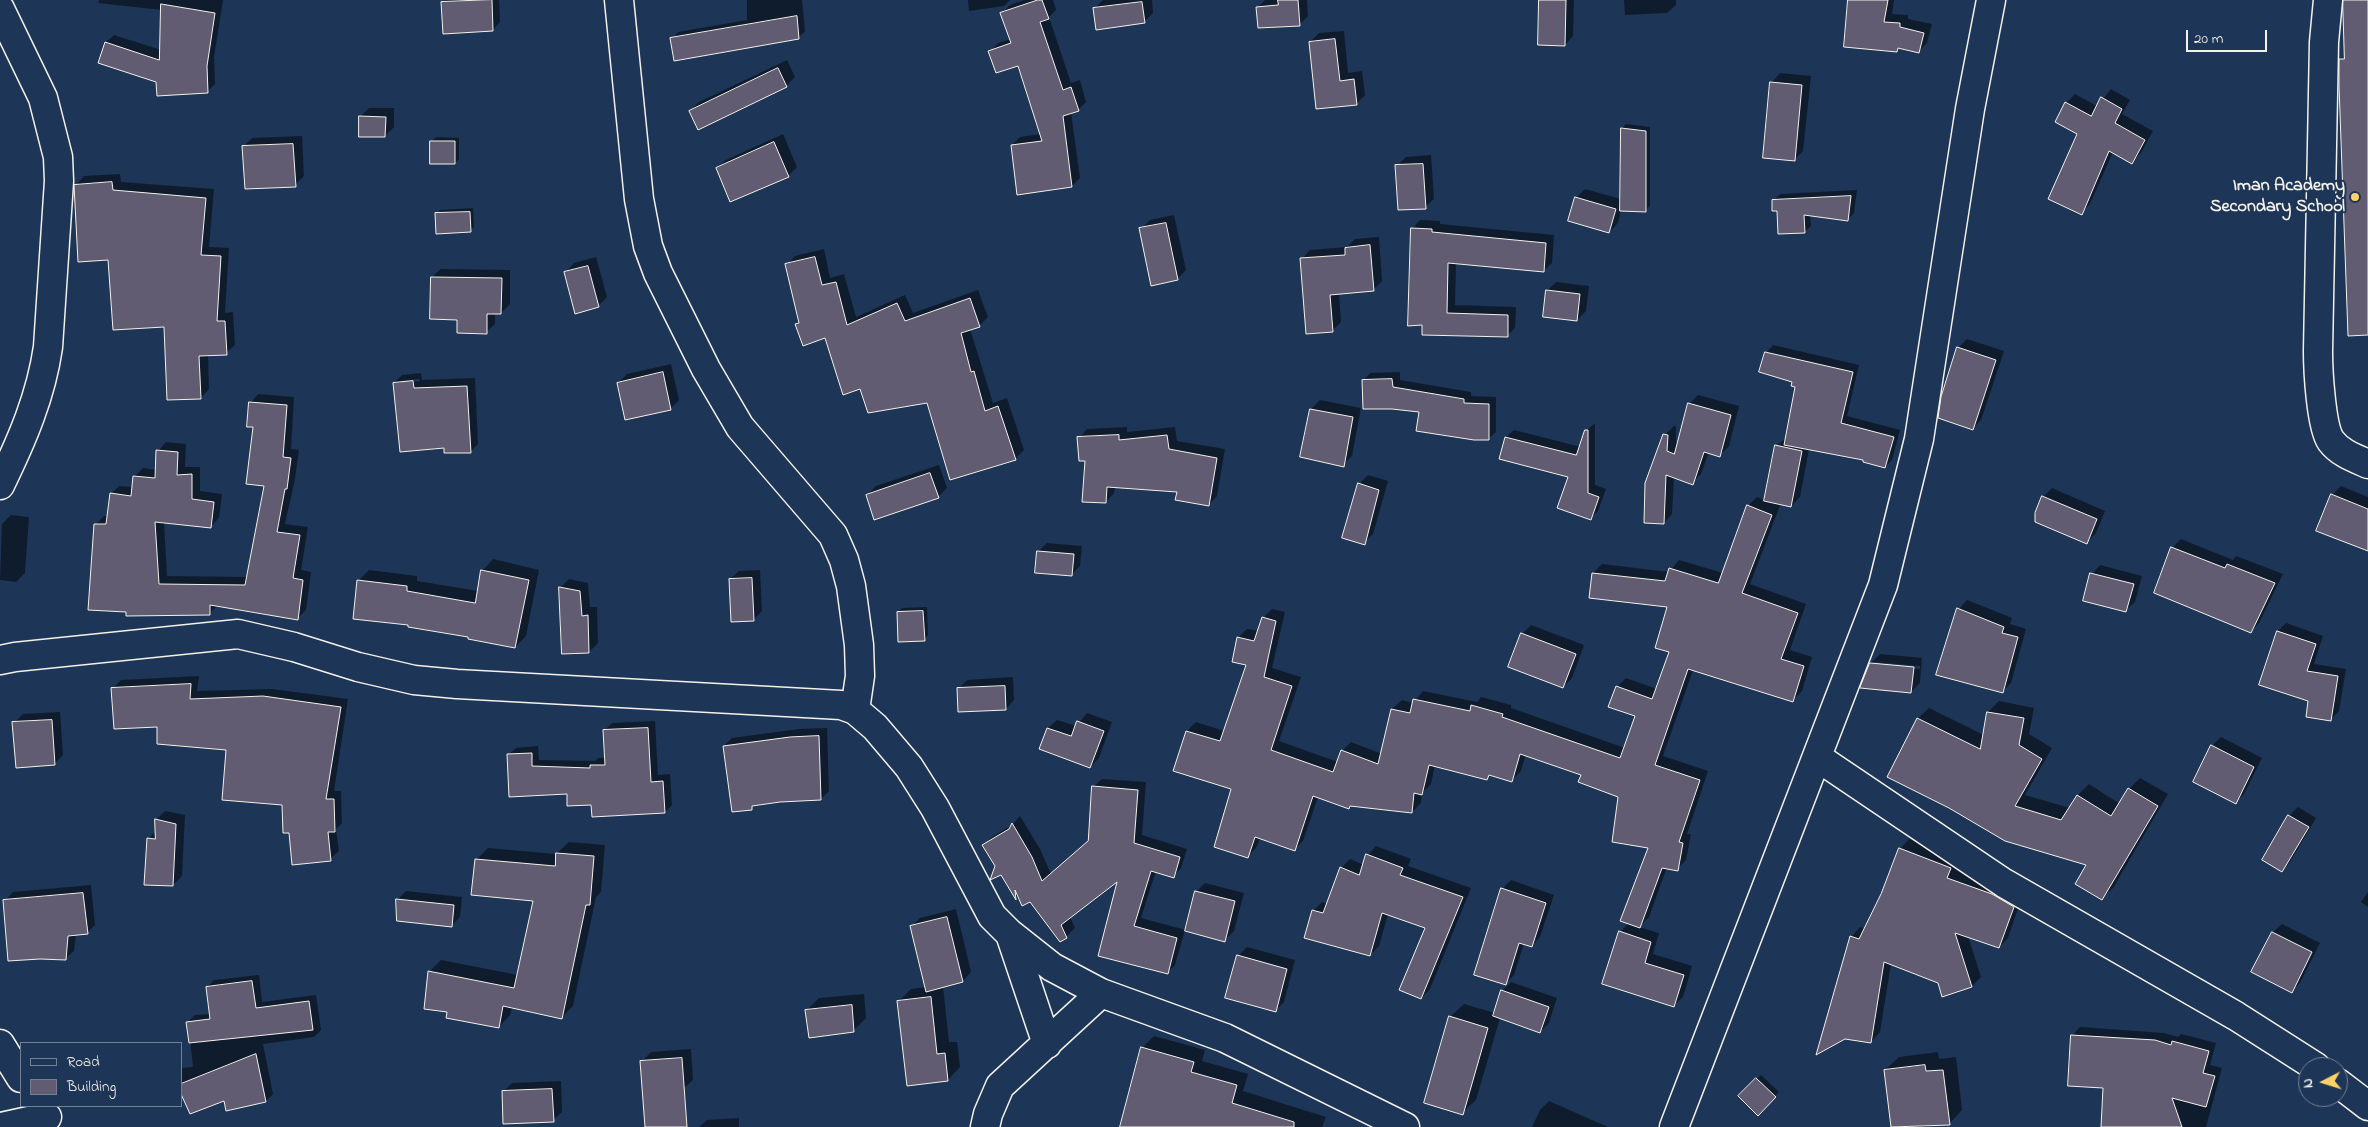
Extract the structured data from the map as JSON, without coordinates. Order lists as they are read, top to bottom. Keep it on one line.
{"places":["Iman Academy Secondary School"],"legend":["Road","Building"],"scale_bar":"20 m","north":"left"}
